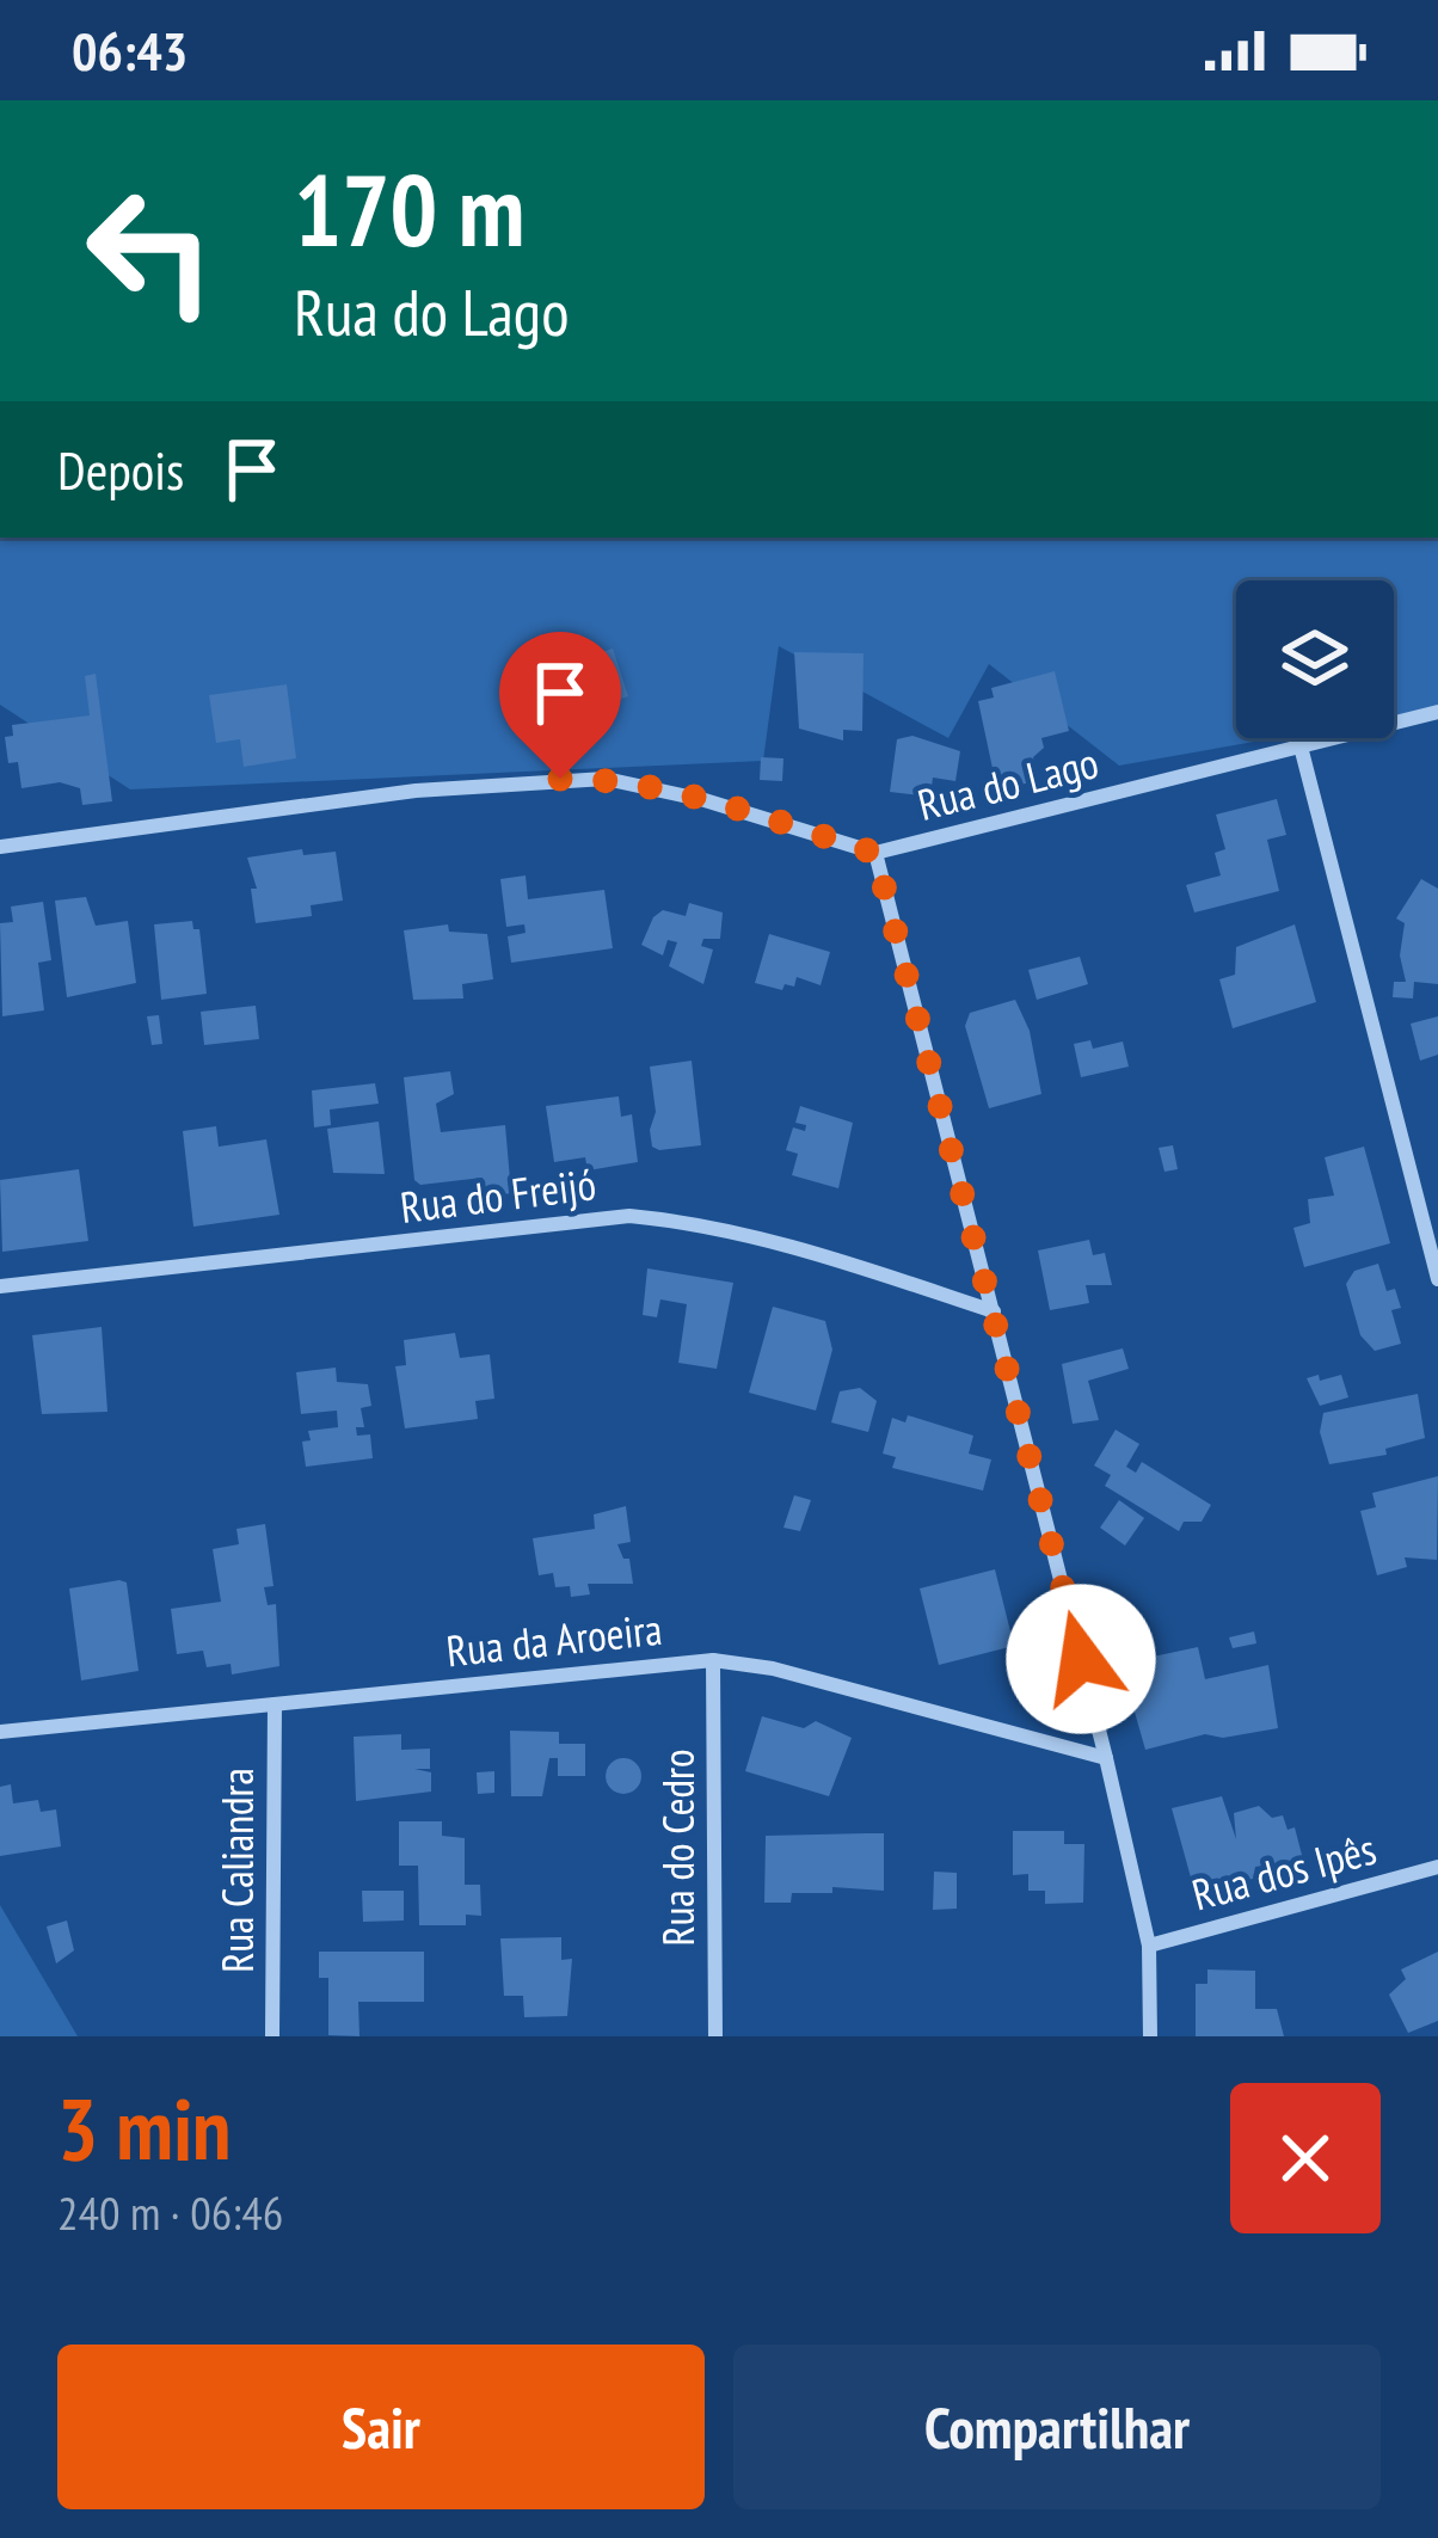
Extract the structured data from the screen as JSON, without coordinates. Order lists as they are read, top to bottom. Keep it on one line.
{"streets":{"street":["Rua do Lago","Rua do Freijó","Rua da Aroeira","Rua do Cedro","Rua Caliandra","Rua dos Ipês"]},"crossings":[["Rua da Aroeira","Rua do Cedro"],["Rua da Aroeira","Rua Caliandra"]],"page":{"status":"06:43","turn":["170 m","Rua do Lago"],"then":"Depois","heading":["3 min","240 m · 06:46"],"buttons":["Sair","Compartilhar"]}}
